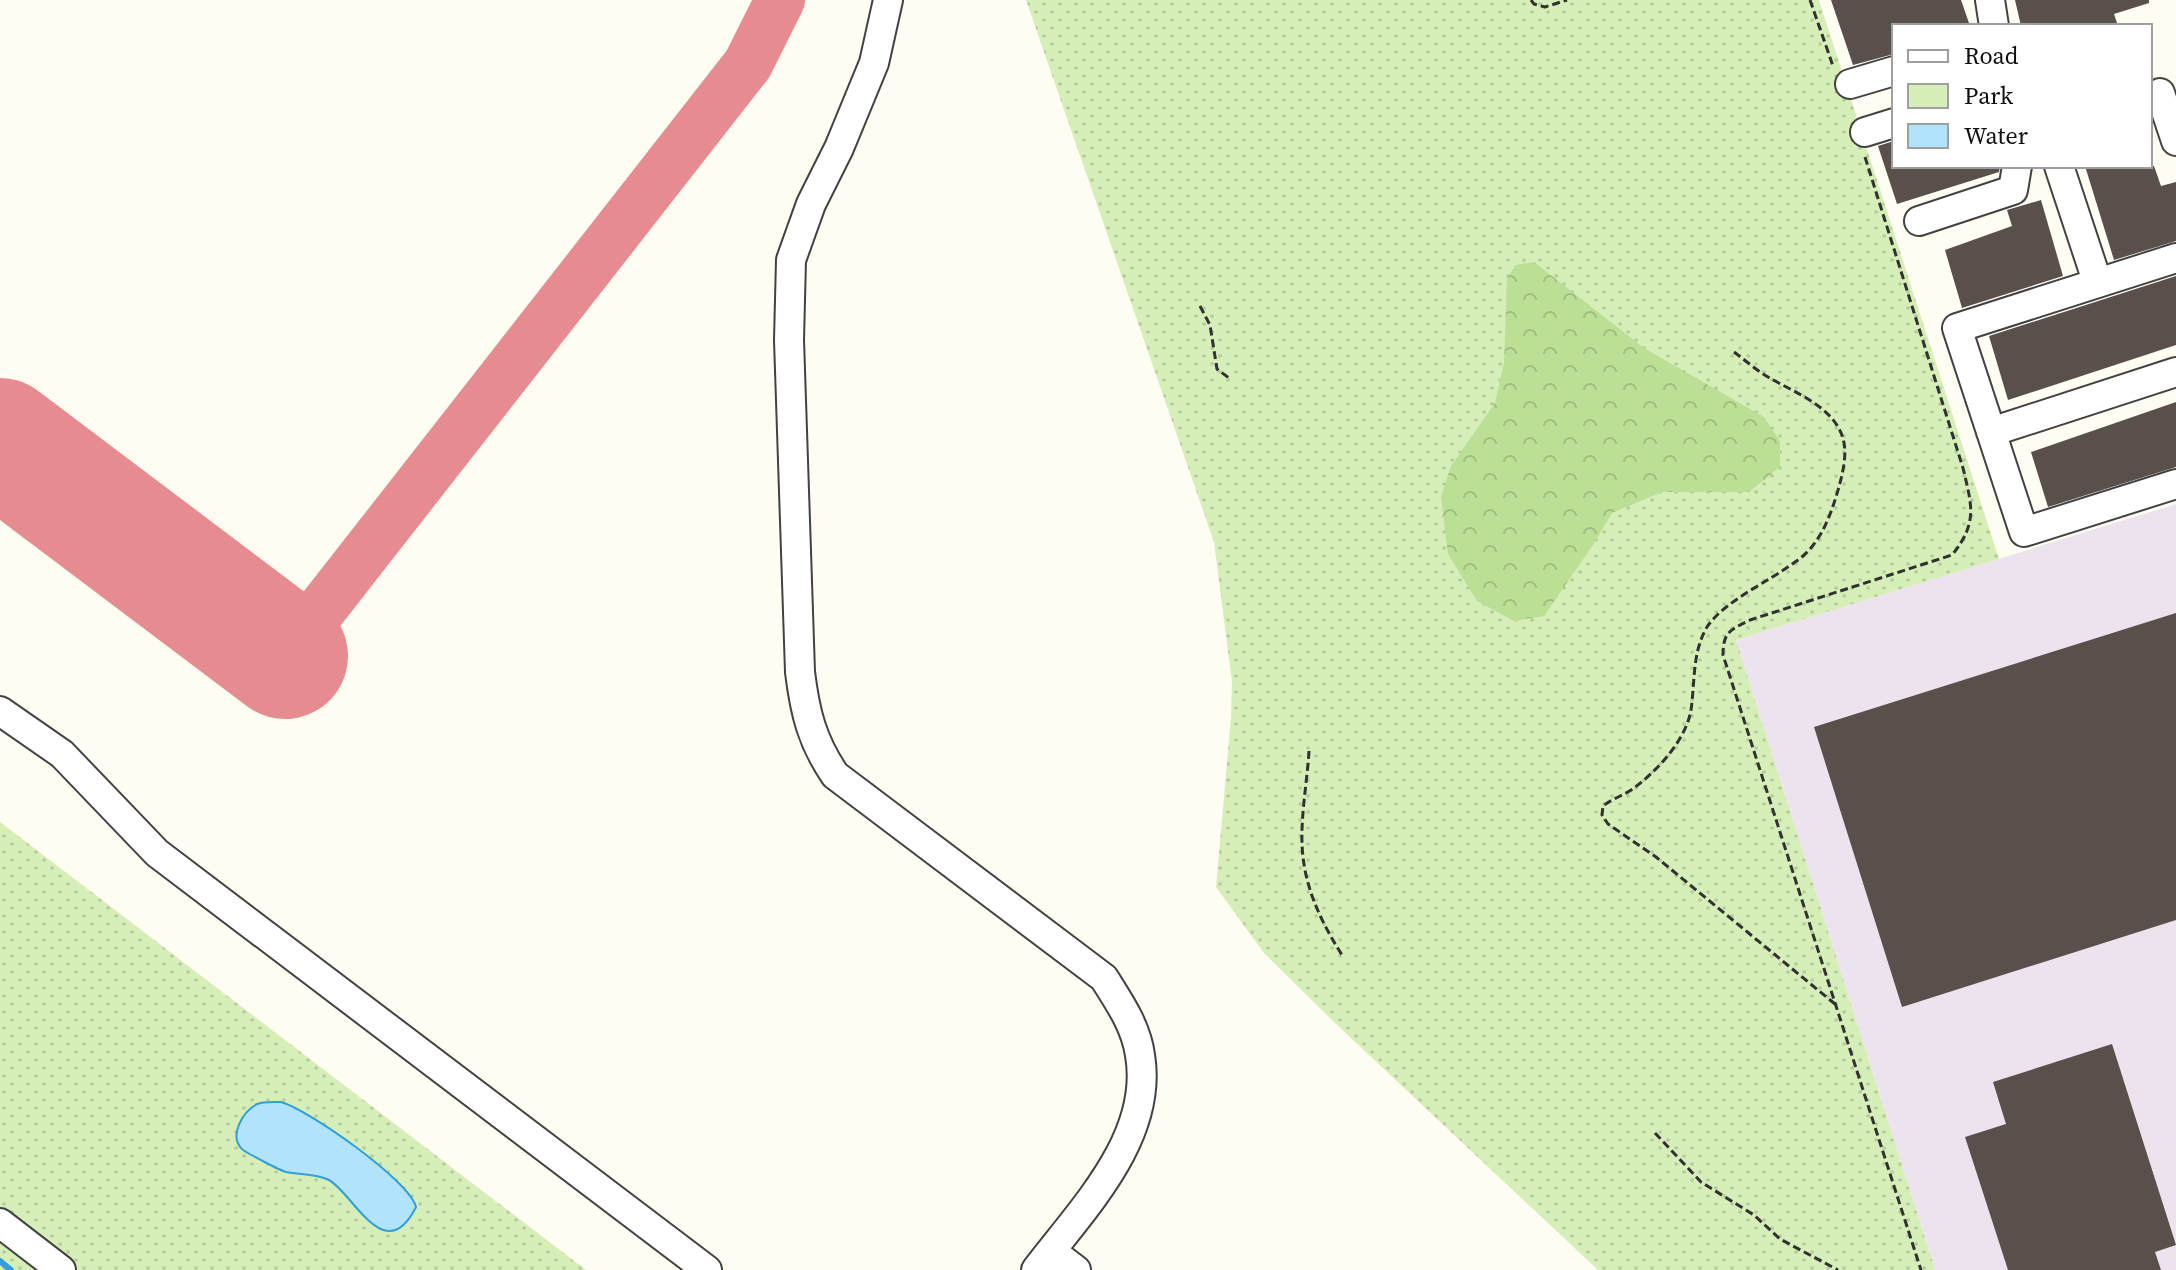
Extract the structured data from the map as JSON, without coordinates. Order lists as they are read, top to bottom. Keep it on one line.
{"legend":["Road","Park","Water"]}
